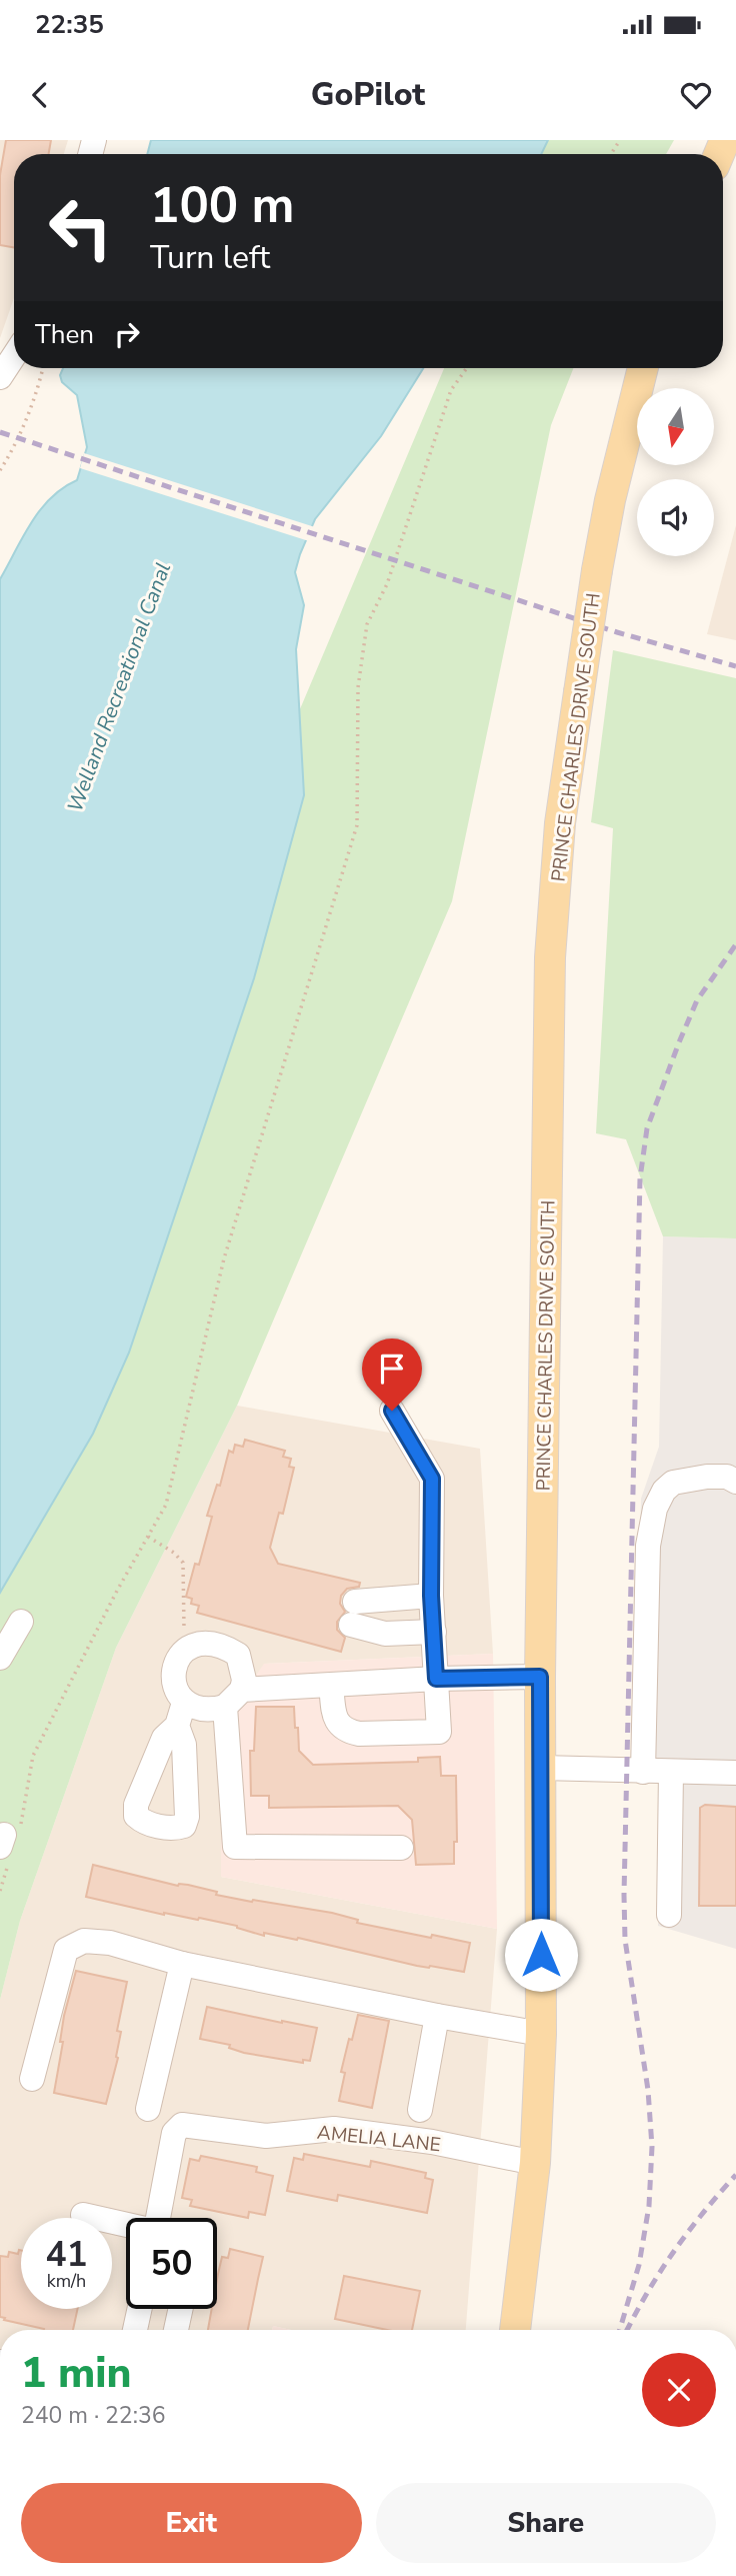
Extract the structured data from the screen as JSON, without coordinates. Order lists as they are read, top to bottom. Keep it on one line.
{"streets":{"main road":["PRINCE CHARLES DRIVE SOUTH"],"street":["AMELIA LANE"]},"crossings":[["PRINCE CHARLES DRIVE SOUTH","AMELIA LANE"]],"water":["Welland Recreational Canal"],"north":"bottom","page":{"status":"22:35","header":"GoPilot","turn":["100 m","Turn left"],"then":"Then","speed":"41 km/h","limit":"50","heading":["1 min","240 m · 22:36"],"buttons":["Exit","Share"]}}
